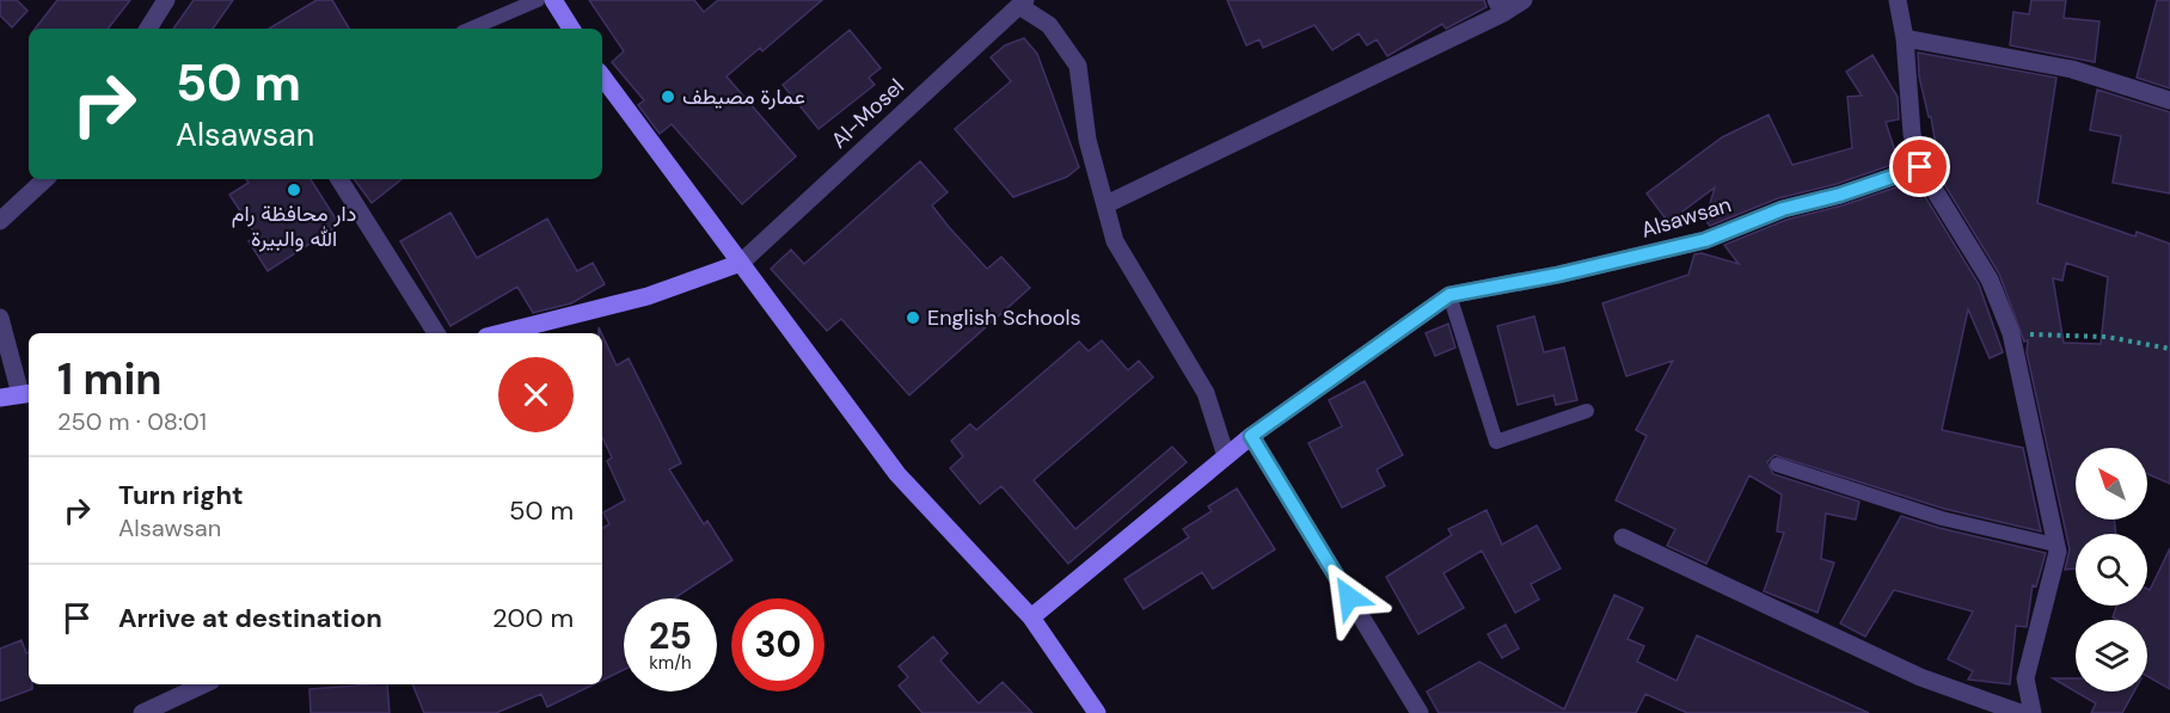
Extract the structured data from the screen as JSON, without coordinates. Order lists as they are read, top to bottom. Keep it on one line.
{"streets":{"street":["Al-Mosel","Alsawsan"]},"places":["عمارة مصيطف","دار محافظة رام الله والبيرة","English Schools"],"north":"top left","page":{"turn":["50 m","Alsawsan"],"heading":["1 min","250 m · 08:01"],"list":[{"name":"Turn right","note":"Alsawsan","value":"50 m"},{"name":"Arrive at destination","value":"200 m"}],"speed":"25 km/h","limit":"30"}}
